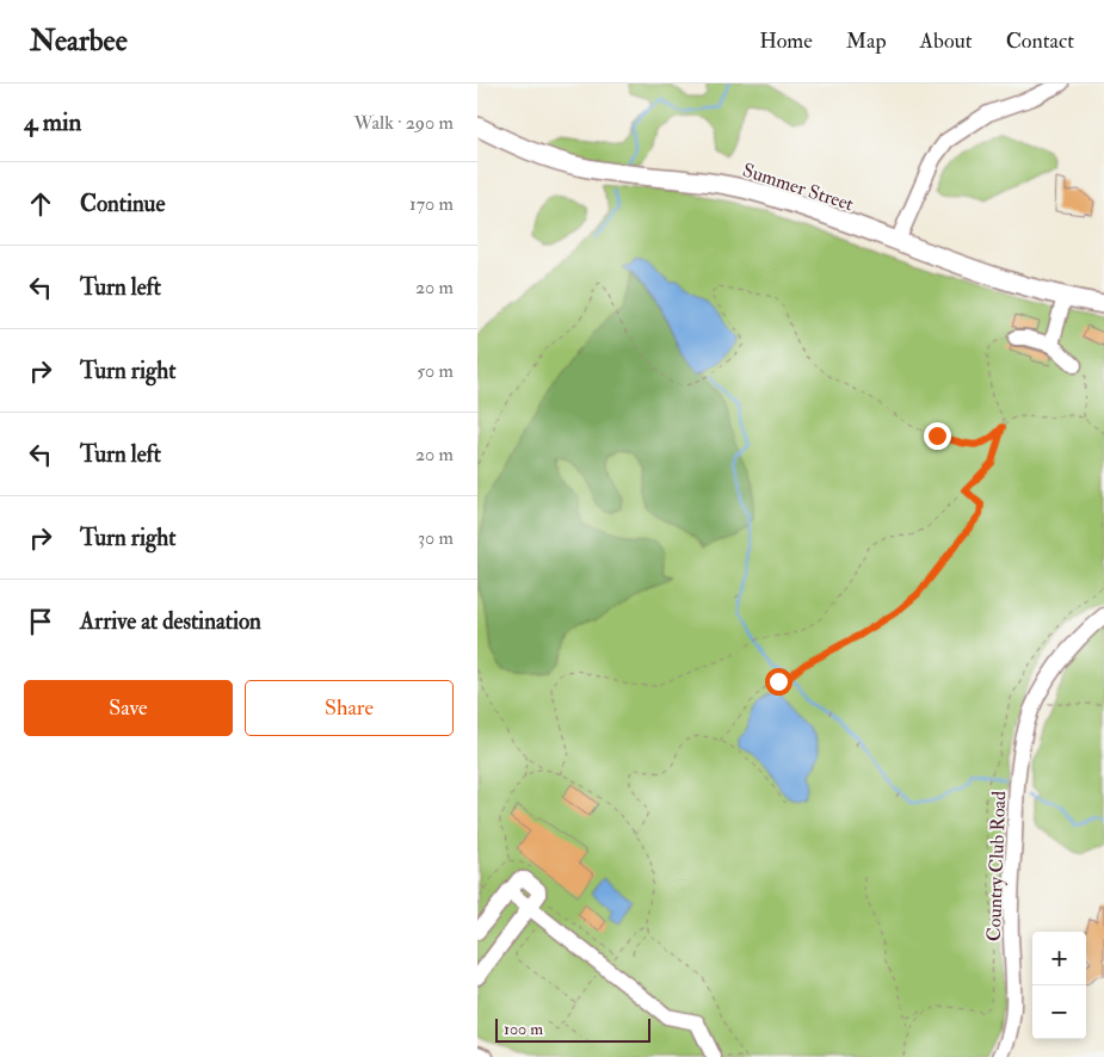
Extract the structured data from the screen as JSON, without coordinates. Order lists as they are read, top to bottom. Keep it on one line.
{"streets":{"main road":["Summer Street"],"street":["Country Club Road"]},"scale_bar":"100 m","page":{"header":"Nearbee","nav":["Home","Map","About","Contact"],"heading":["4 min","Walk · 290 m"],"list":[["Continue","170 m"],["Turn left","20 m"],["Turn right","50 m"],["Turn left","20 m"],["Turn right","30 m"],"Arrive at destination"],"buttons":["Save","Share"],"map_buttons":["+","−"],"scale":"100 m"}}
